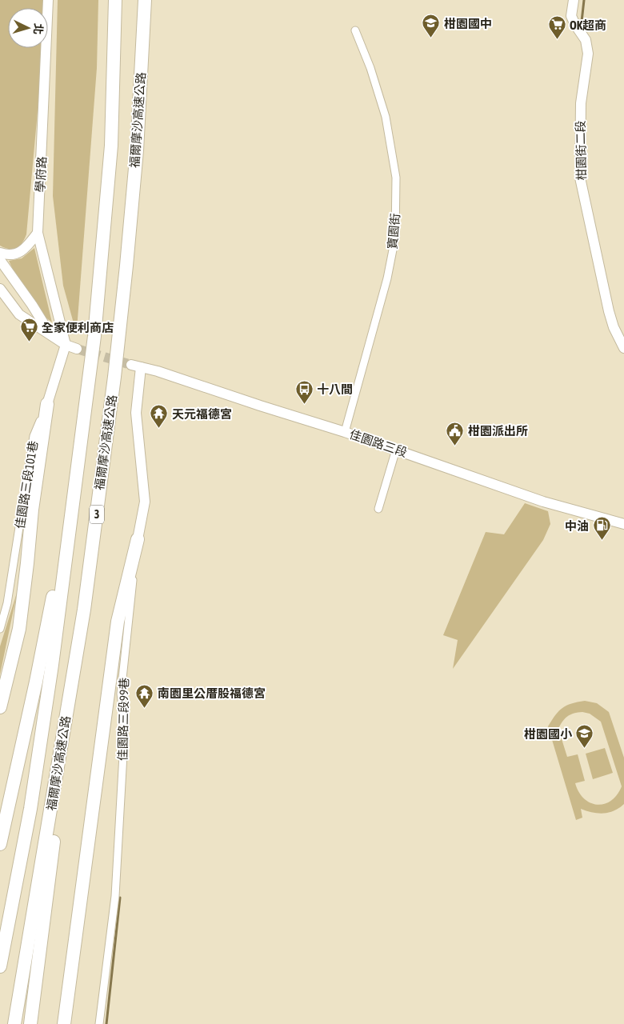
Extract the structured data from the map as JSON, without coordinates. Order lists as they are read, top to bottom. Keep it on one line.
{"streets":{"highway":["福爾摩沙高速公路","3"],"street":["柑園街二段","學府路","寶園街","佳園路三段","佳園路三段101巷","佳園路三段99巷"]},"crossings":[["學府路","佳園路三段101巷"],["寶園街","佳園路三段"],["佳園路三段","佳園路三段99巷"]],"places":{"school or university":["柑園國中","柑園國小"],"supermarket":["OK超商","全家便利商店"],"bus stop":["十八間"],"temple":["天元福德宮","南園里公厝股福德宮"],"public building":["柑園派出所"],"fuel station":["中油"]},"north":"right"}
